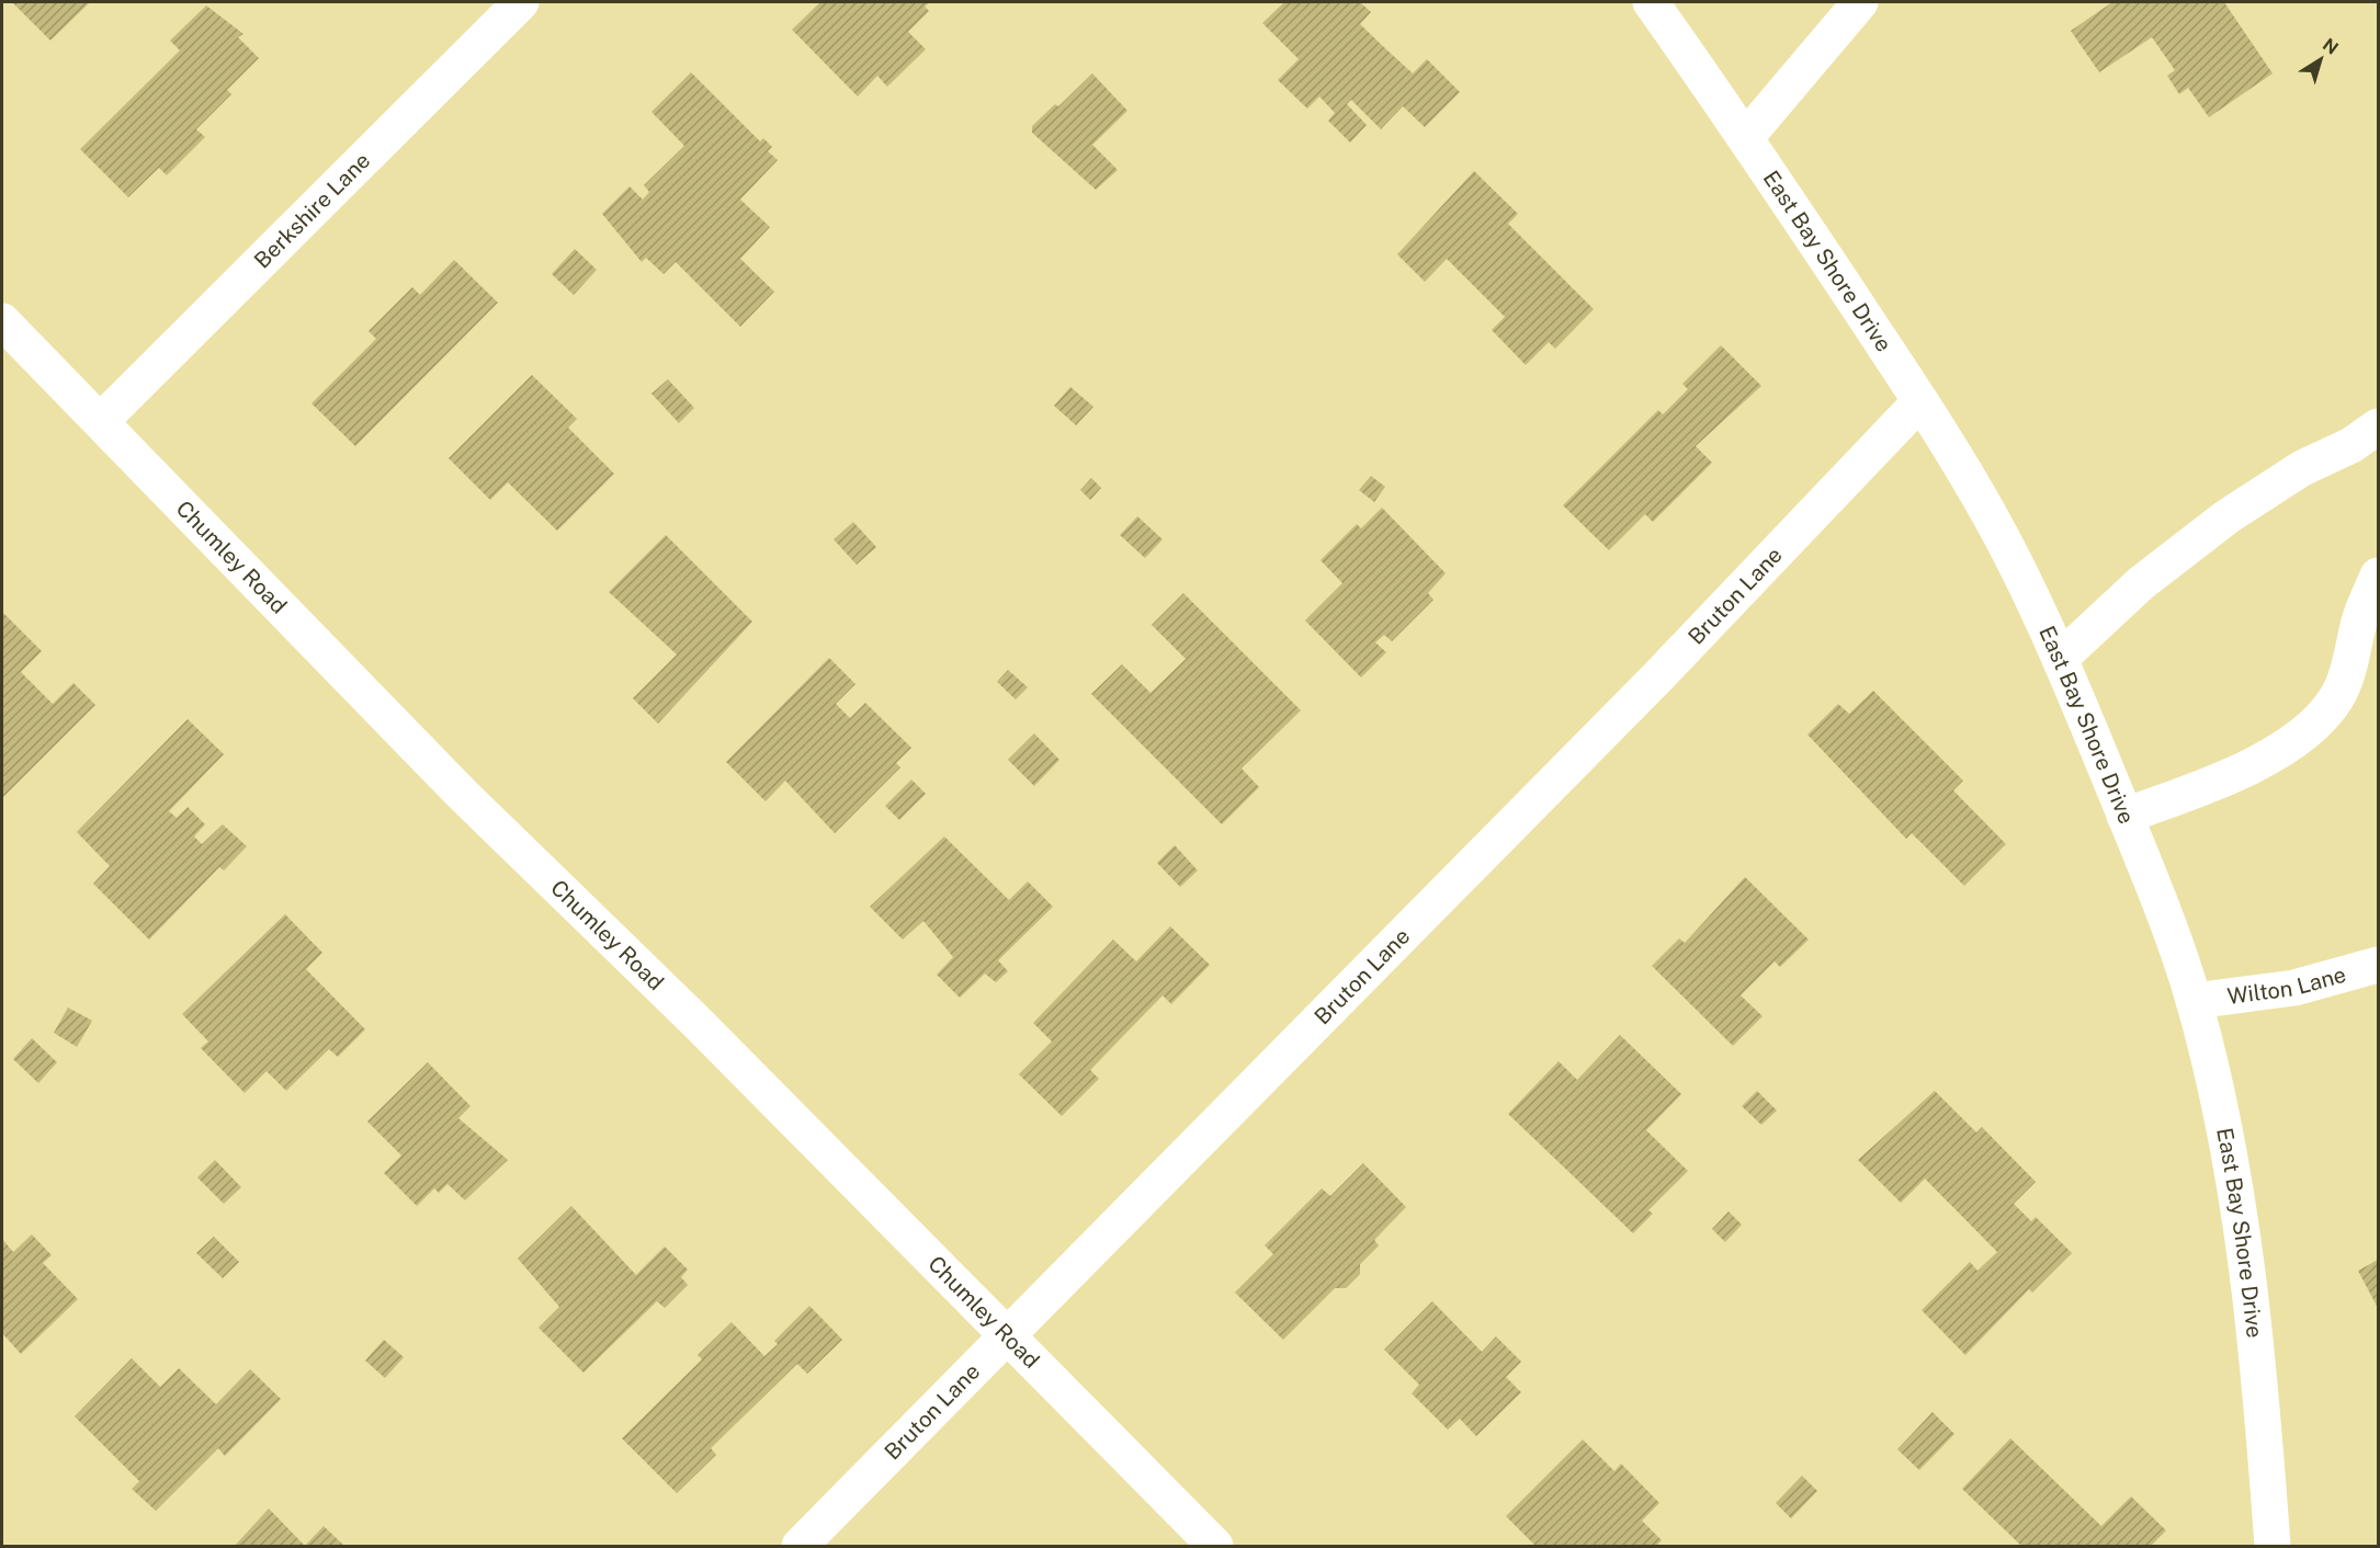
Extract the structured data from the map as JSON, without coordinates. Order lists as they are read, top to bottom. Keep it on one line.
{"streets":{"street":["Berkshire Lane","East Bay Shore Drive","Chumley Road","Bruton Lane","Wilton Lane"]},"crossings":[["Berkshire Lane","Chumley Road"],["East Bay Shore Drive","Bruton Lane"],["East Bay Shore Drive","Wilton Lane"],["Chumley Road","Bruton Lane"]],"north":"top right"}
